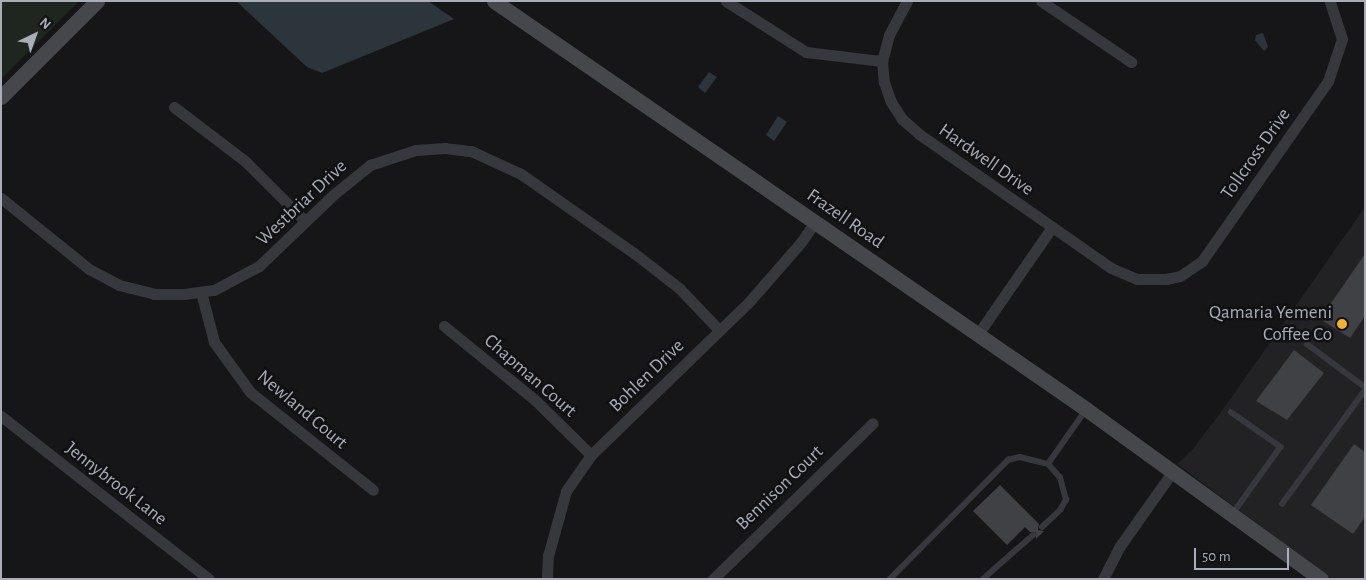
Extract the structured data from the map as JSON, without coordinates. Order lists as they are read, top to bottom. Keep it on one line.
{"streets":{"street":["Tollcross Drive","Hardwell Drive","Westbriar Drive","Frazell Road","Chapman Court","Bohlen Drive","Newland Court","Jennybrook Lane","Bennison Court"]},"crossings":[["Tollcross Drive","Hardwell Drive"],["Westbriar Drive","Bohlen Drive"],["Westbriar Drive","Newland Court"],["Frazell Road","Bohlen Drive"],["Chapman Court","Bohlen Drive"]],"places":["Qamaria Yemeni Coffee Co"],"scale_bar":"50 m","north":"top right"}
